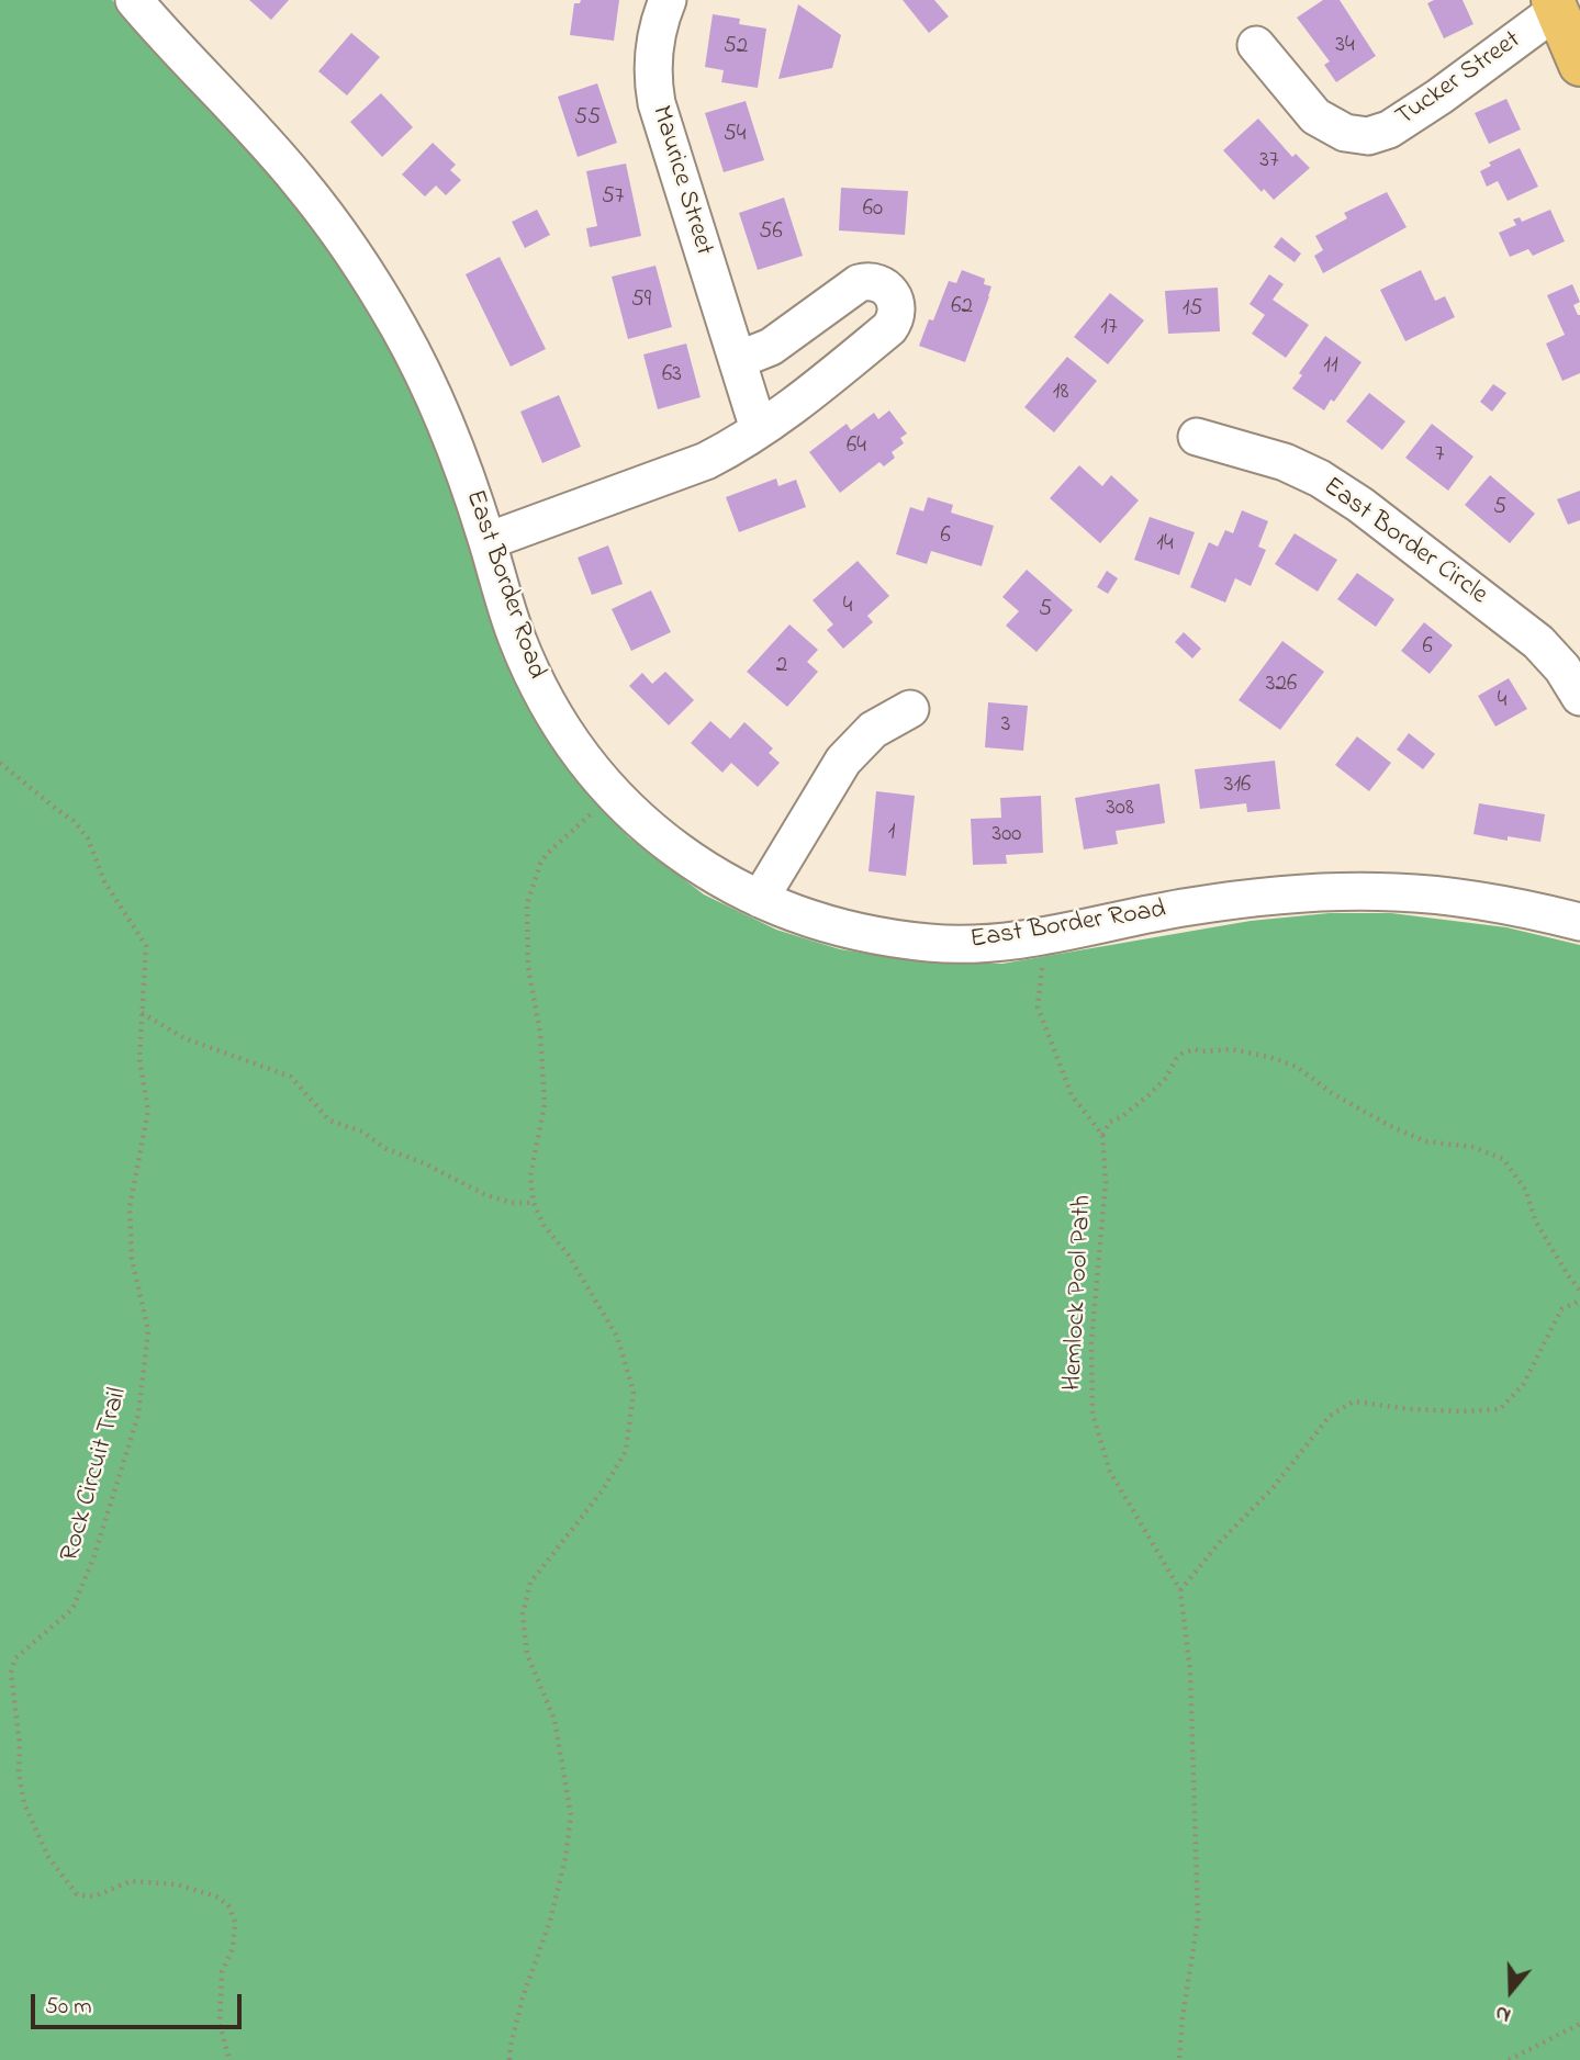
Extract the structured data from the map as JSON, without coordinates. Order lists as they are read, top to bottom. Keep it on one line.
{"streets":{"street":["Tucker Street","Maurice Street","East Border Circle","East Border Road"],"path":["Hemlock Pool Path","Rock Circuit Trail"]},"house_numbers":["34","52","55","54","37","57","60","56","59","62","15","17","11","63","18","64","7","5","6","14","4","5","6","2","326","4","3","316","308","1","300"],"scale_bar":"50 m","north":"bottom"}
